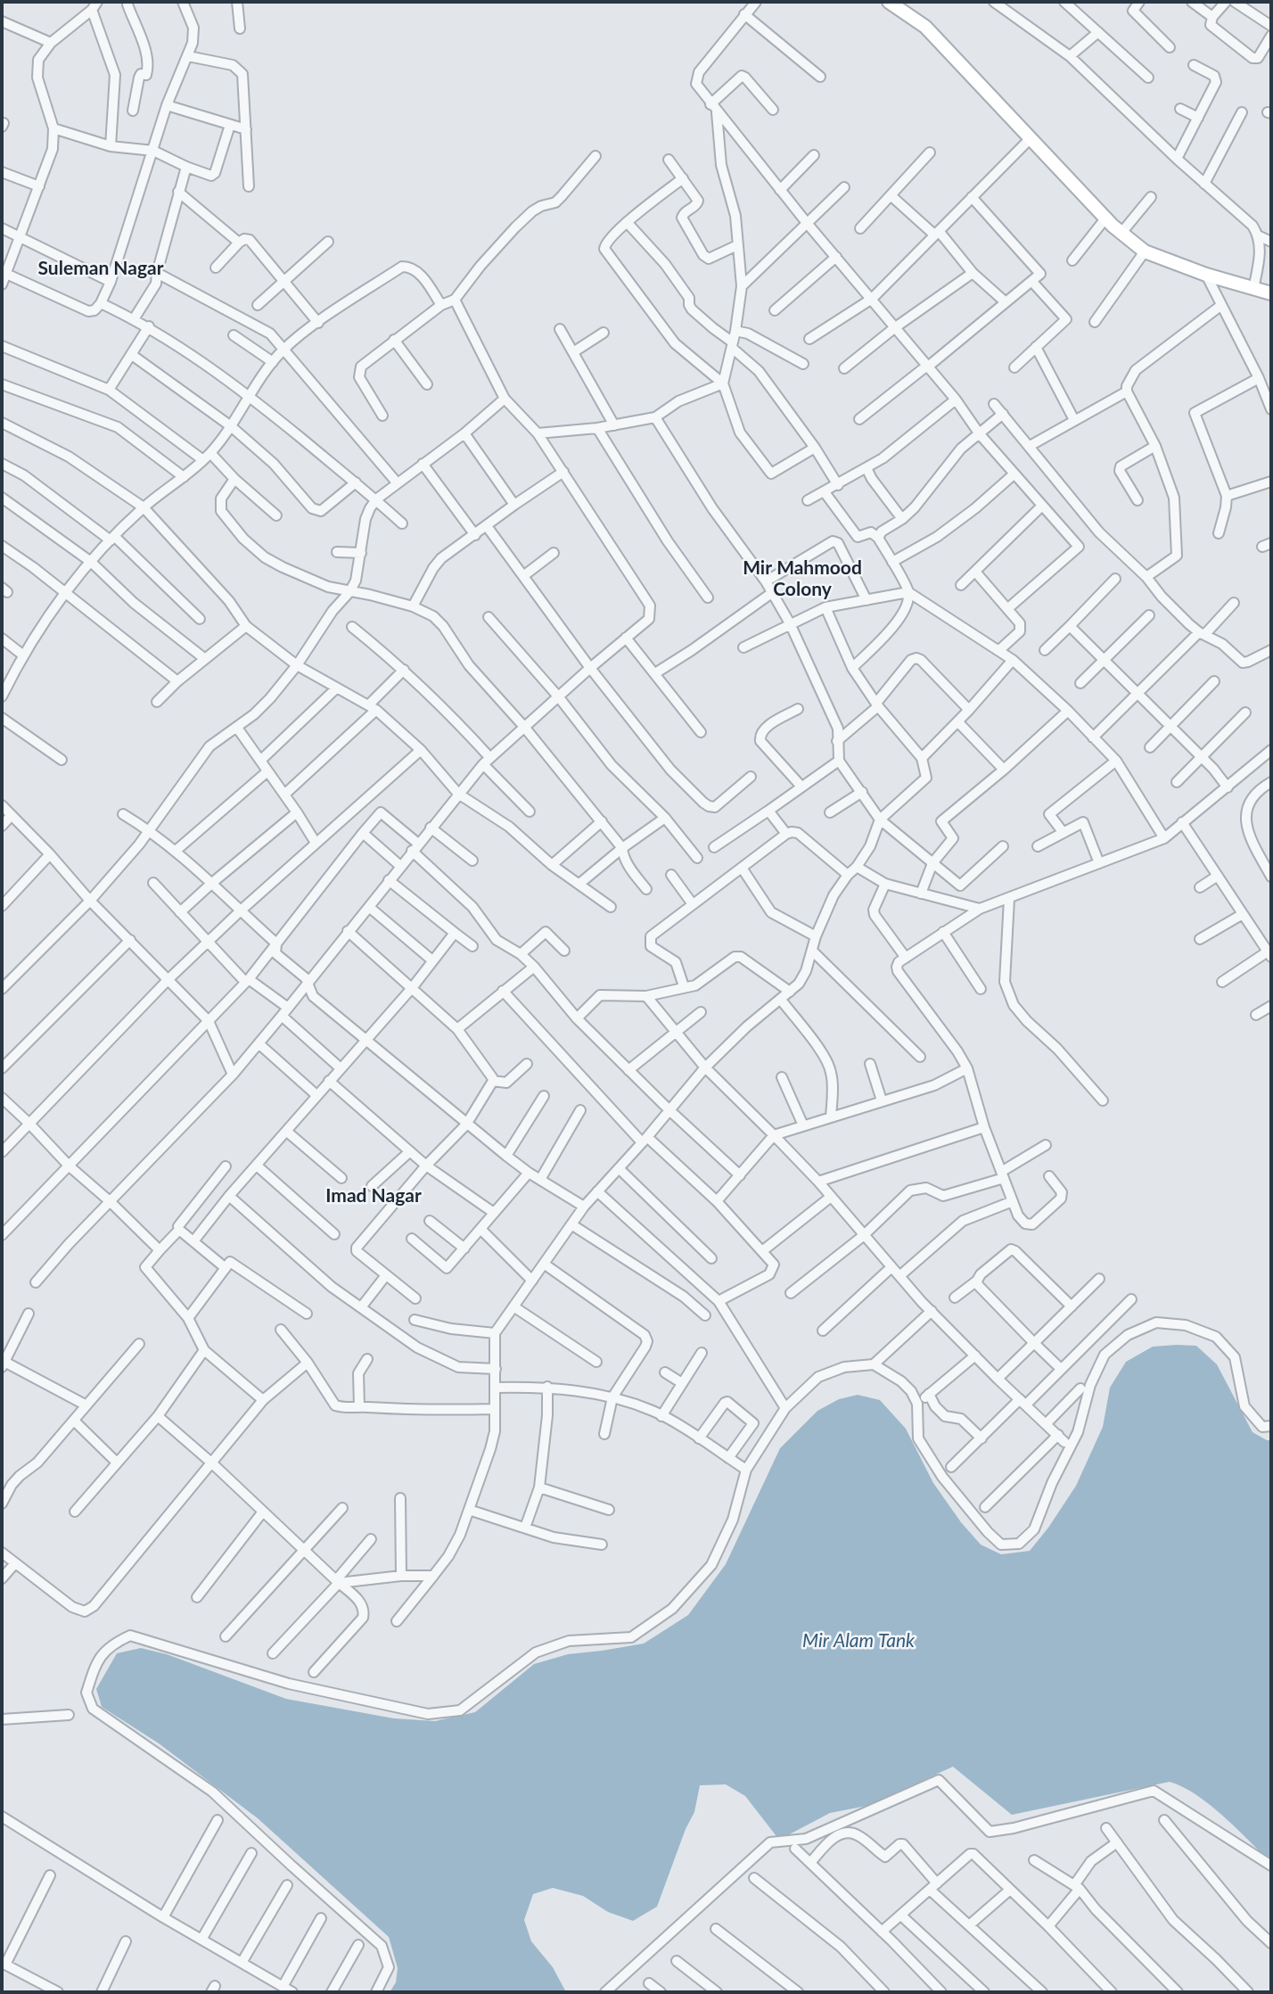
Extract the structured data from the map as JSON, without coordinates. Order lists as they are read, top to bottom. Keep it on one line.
{"districts":["Suleman Nagar","Mir Mahmood Colony","Imad Nagar"],"water":["Mir Alam Tank"]}
